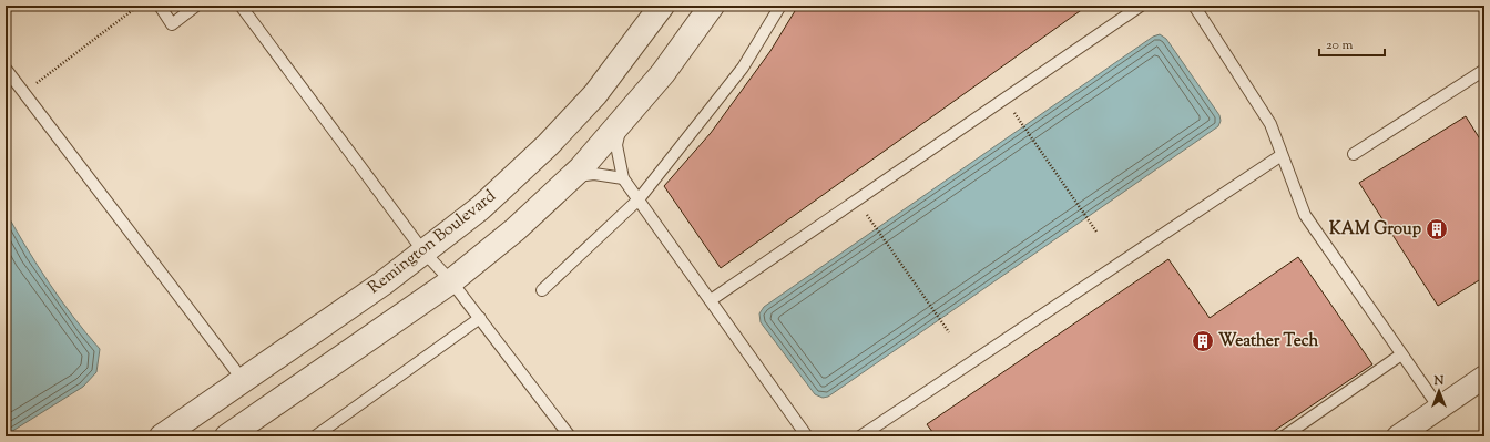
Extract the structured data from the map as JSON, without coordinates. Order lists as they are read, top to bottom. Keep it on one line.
{"streets":{"street":["Remington Boulevard"]},"places":{"building":["KAM Group","Weather Tech"]},"scale_bar":"20 m","north":"top"}
